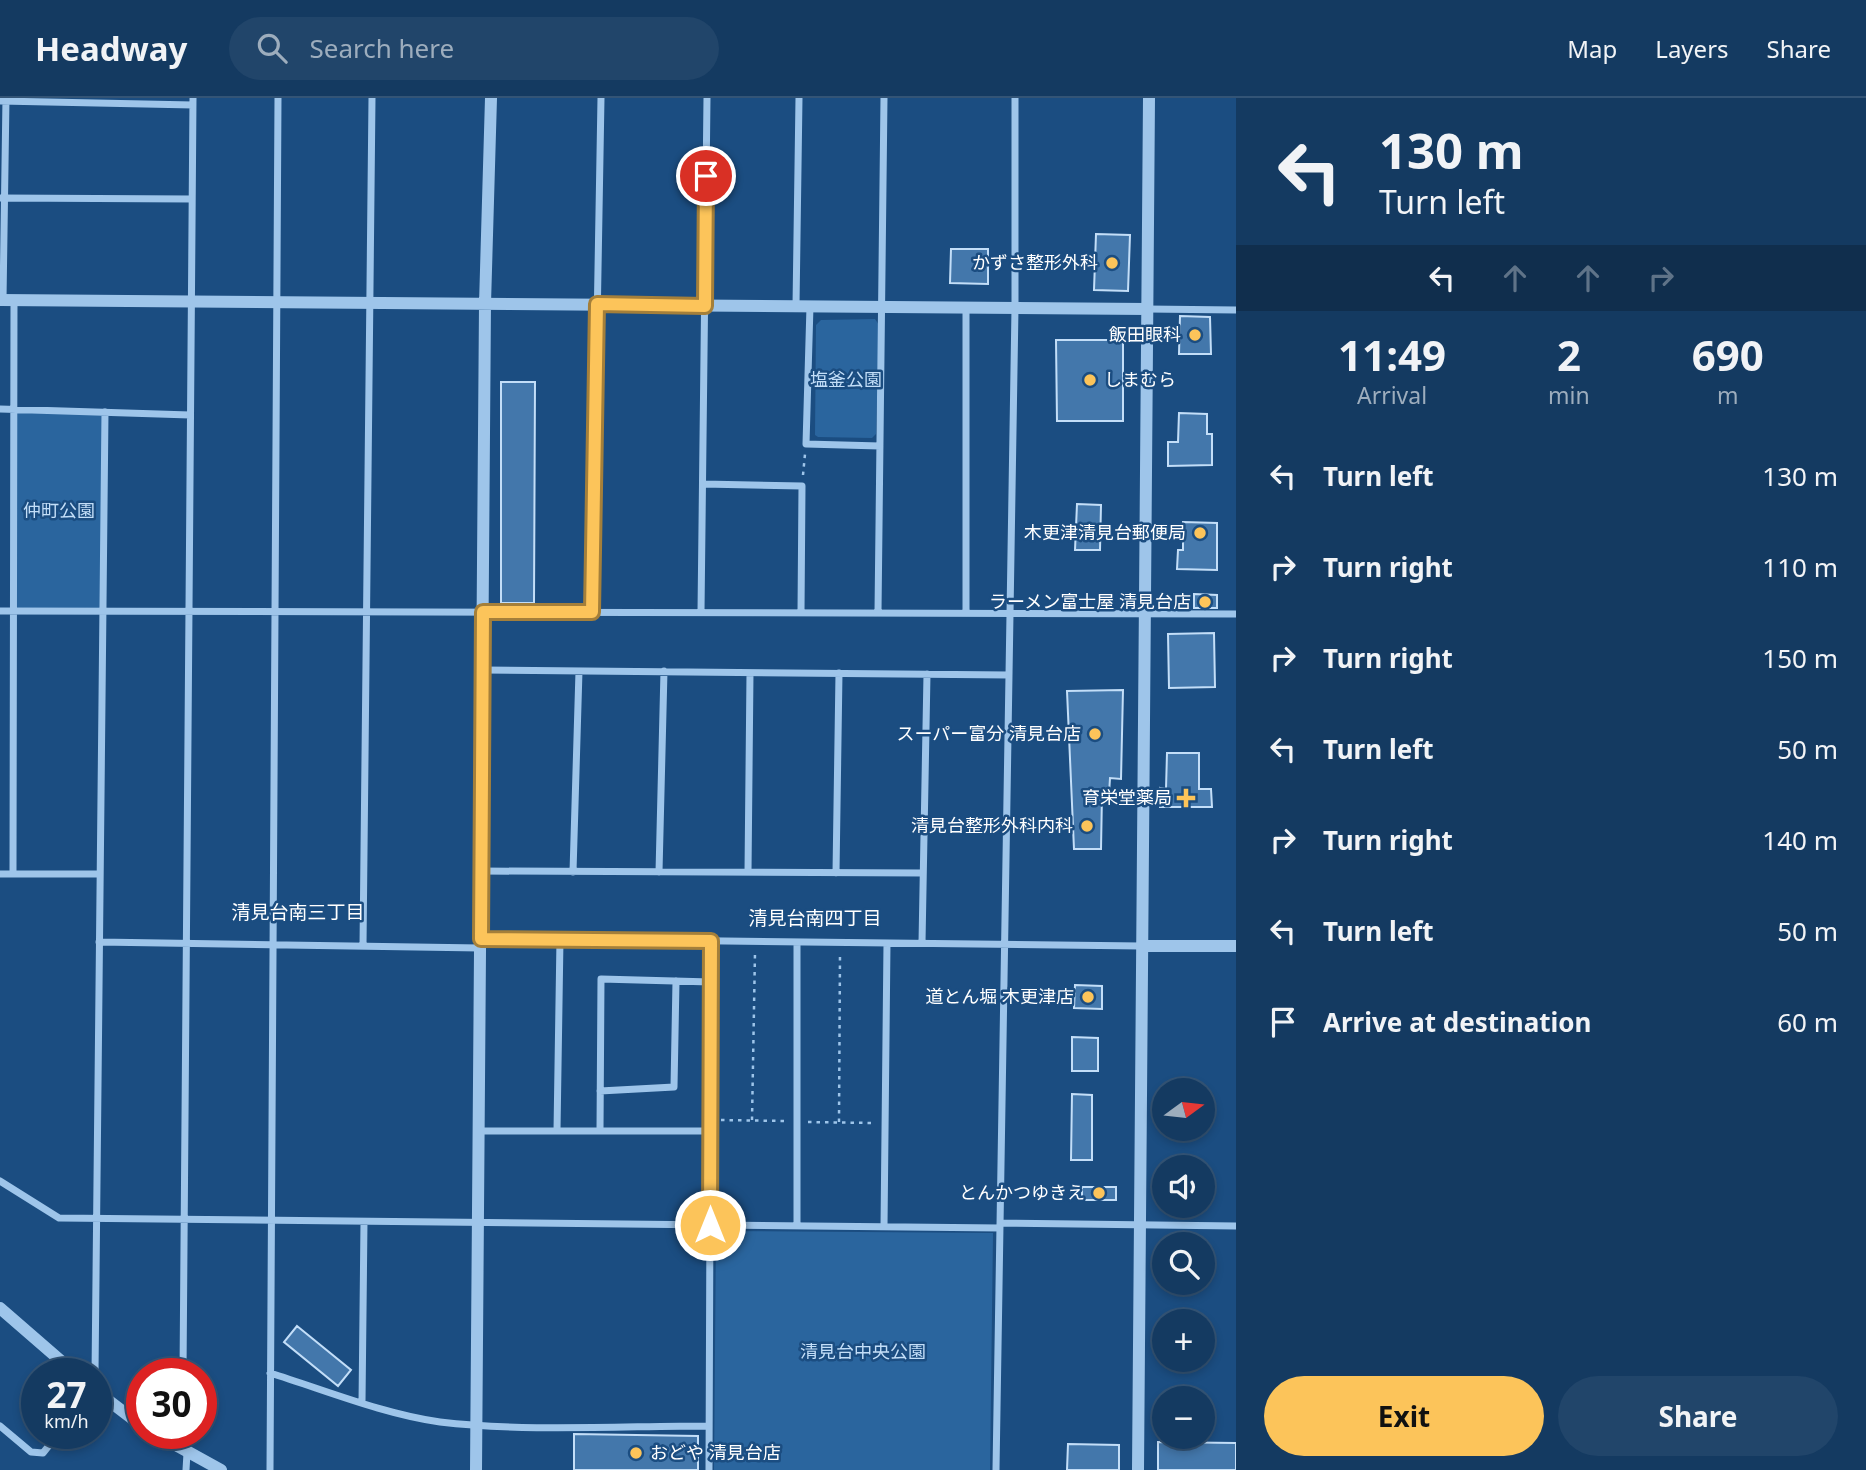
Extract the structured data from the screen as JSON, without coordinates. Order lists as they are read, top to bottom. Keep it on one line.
{"districts":["清見台南三丁目","清見台南四丁目"],"parks":["塩釜公園","仲町公園","清見台中央公園"],"places":{"other":["かずさ整形外科","飯田眼科","しまむら","木更津清見台郵便局","ラーメン富士屋 清見台店","スーパー富分 清見台店","清見台整形外科内科","道とん堀 木更津店","とんかつゆきえ","おどや 清見台店"],"health":["育栄堂薬局"]},"north":"right","page":{"header":"Headway","search":"Search here","nav":["Map","Layers","Share"],"turn":["130 m","Turn left"],"eta":["11:49","Arrival","2","min","690","m"],"list":[{"name":"Turn left","value":"130 m"},{"name":"Turn right","value":"110 m"},{"name":"Turn right","value":"150 m"},{"name":"Turn left","value":"50 m"},{"name":"Turn right","value":"140 m"},{"name":"Turn left","value":"50 m"},{"name":"Arrive at destination","value":"60 m"}],"map_buttons":["+","−"],"speed":"27 km/h","limit":"30","buttons":["Exit","Share"]}}
